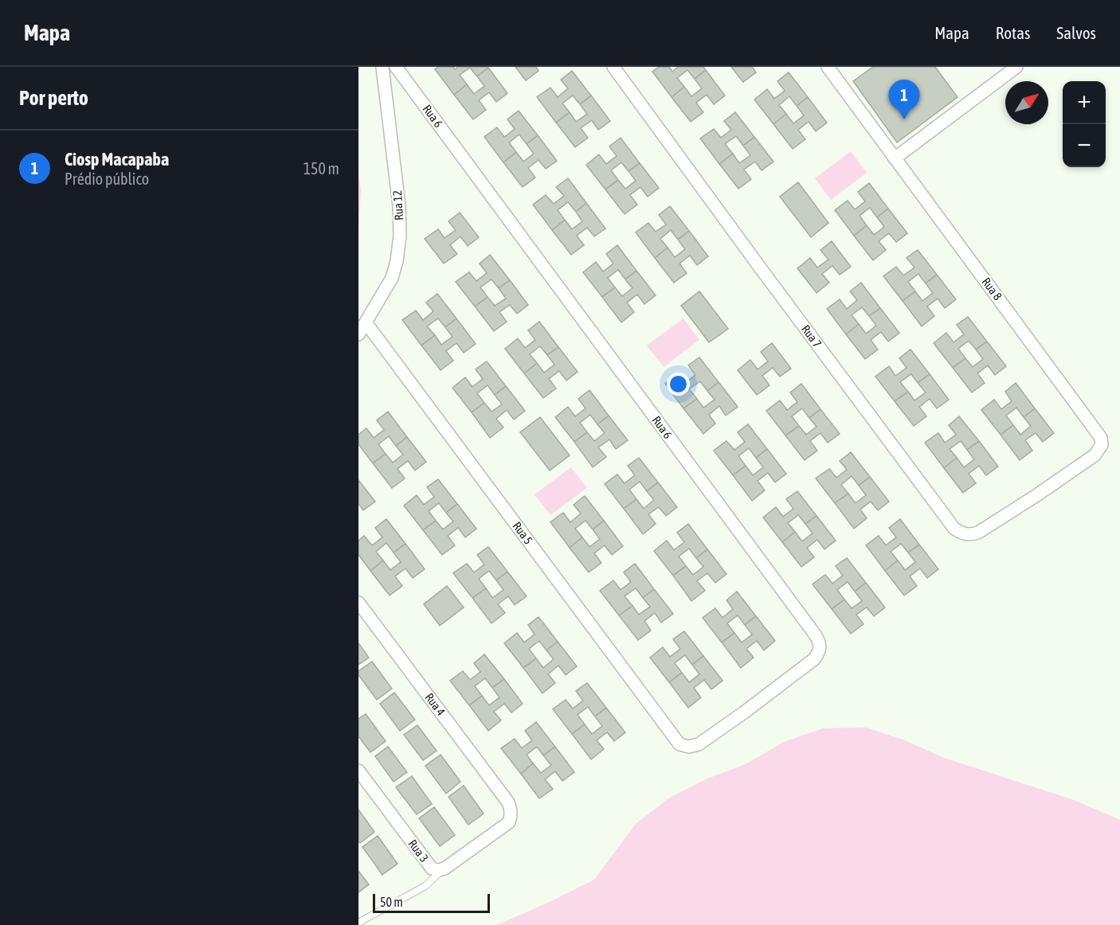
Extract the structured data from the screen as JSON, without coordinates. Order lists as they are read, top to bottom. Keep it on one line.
{"streets":{"street":["Rua 6","Rua 12","Rua 8","Rua 7","Rua 5","Rua 4","Rua 3"]},"crossings":[["Rua 6","Rua 5"],["Rua 12","Rua 5"],["Rua 8","Rua 7"],["Rua 4","Rua 3"]],"scale_bar":"50 m","north":"top right","page":{"header":"Mapa","nav":["Mapa","Rotas","Salvos"],"heading":"Por perto","pins":"1","map_buttons":["+","−"],"list":[{"mark":"1","name":"Ciosp Macapaba","note":"Prédio público","value":"150 m"}],"scale":"50 m"}}
